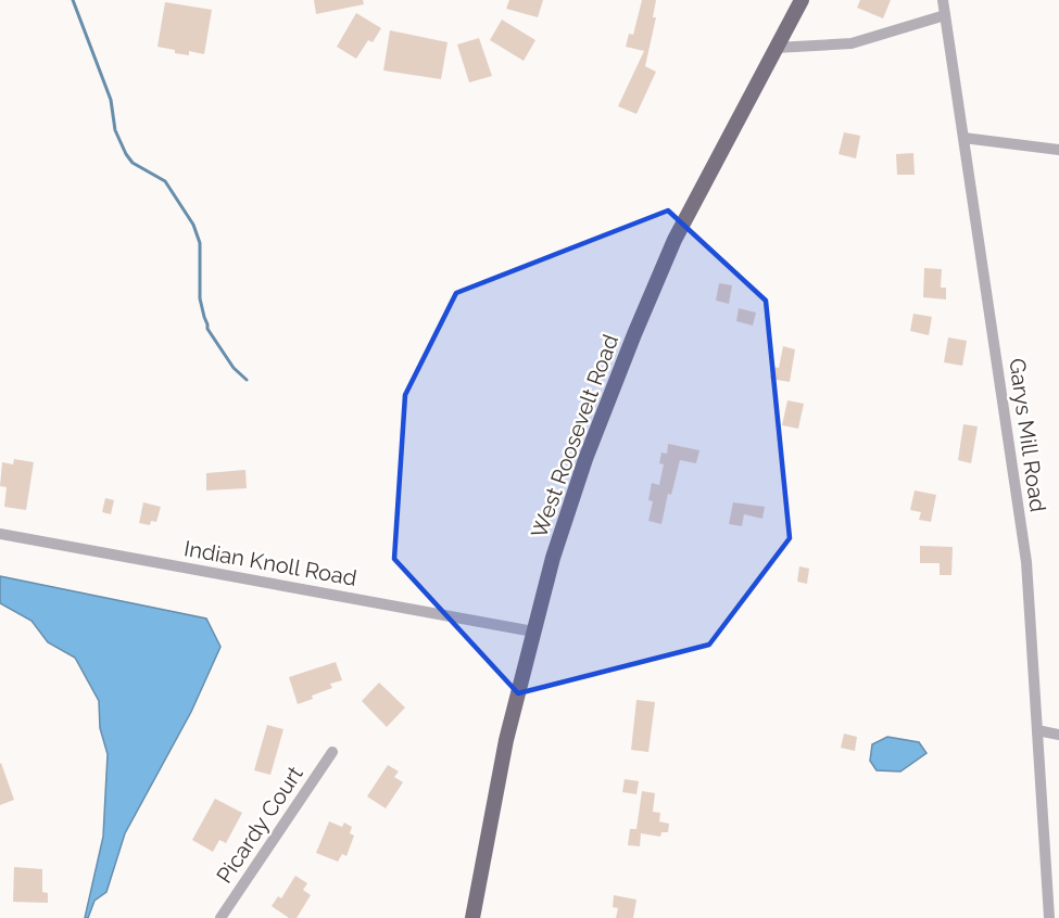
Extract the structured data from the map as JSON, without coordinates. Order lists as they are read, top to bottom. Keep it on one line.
{"streets":{"main road":["West Roosevelt Road"],"street":["Garys Mill Road","Indian Knoll Road","Picardy Court"]},"crossings":[["West Roosevelt Road","Indian Knoll Road"]]}
